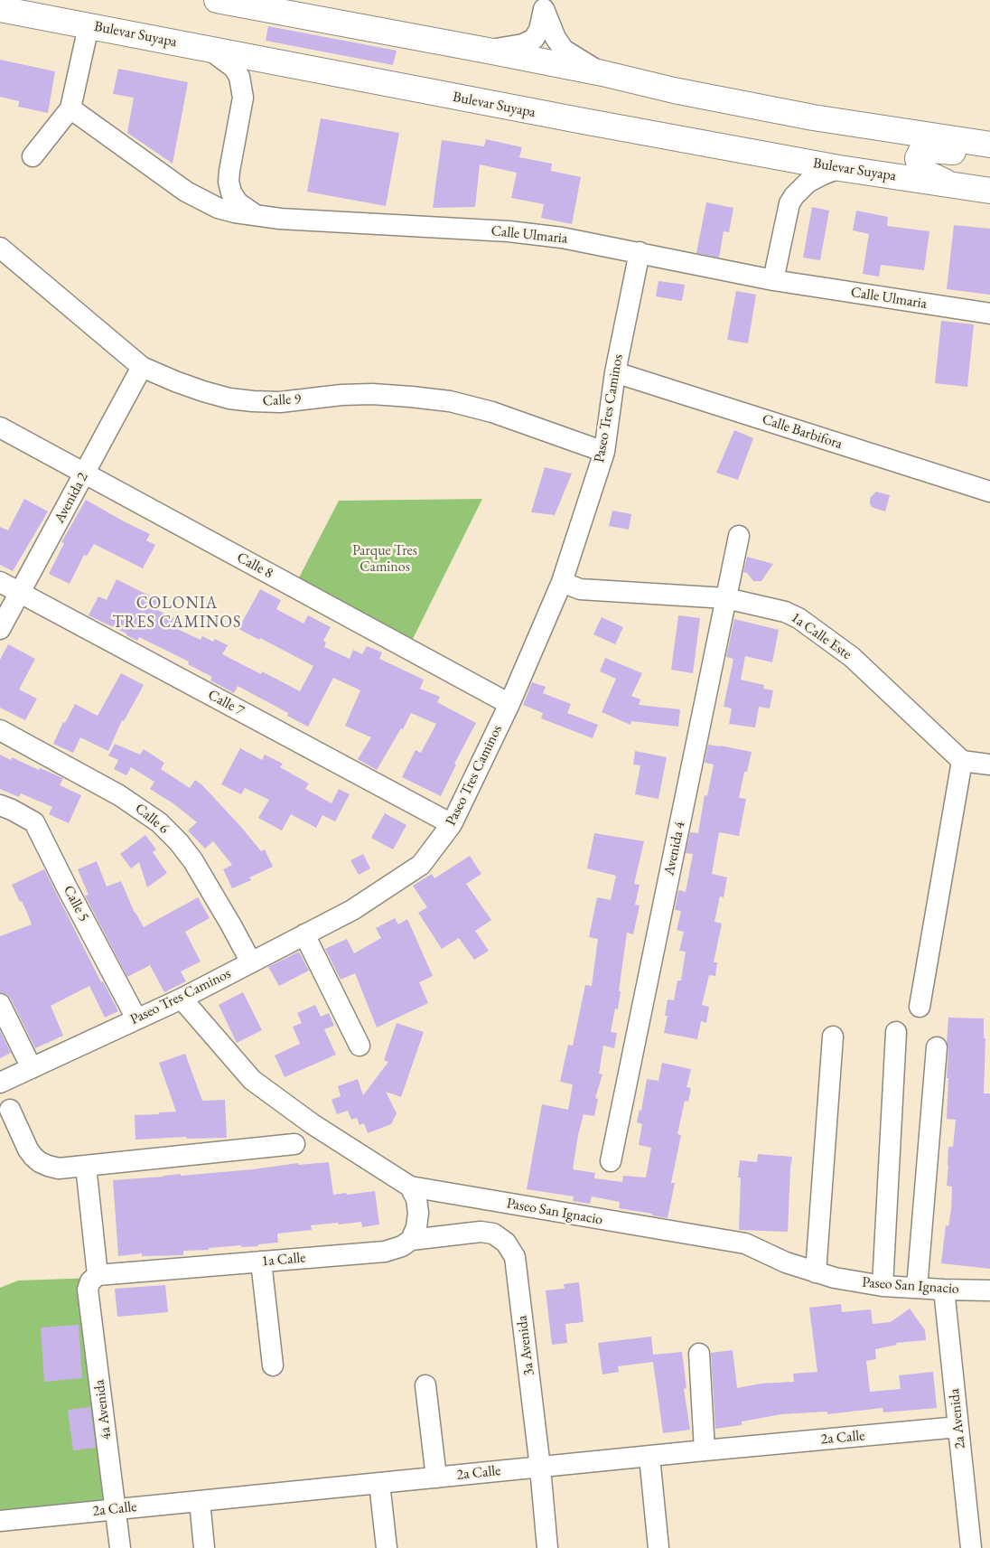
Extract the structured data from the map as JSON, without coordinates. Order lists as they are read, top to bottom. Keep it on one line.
{"streets":{"main road":["Bulevar Suyapa"],"street":["Calle Ulmaria","Calle 9","Paseo Tres Caminos","Calle Barbifora","Avenida 2","Calle 8","1a Calle Este","Calle 7","Calle 6","Avenida 4","Calle 5","Paseo San Ignacio","1a Calle","3a Avenida","4a Avenida","2a Avenida","2a Calle"]},"crossings":[["Bulevar Suyapa","Calle Ulmaria"],["Calle Ulmaria","Paseo Tres Caminos"],["Calle 9","Paseo Tres Caminos"],["Calle 9","Avenida 2"],["Paseo Tres Caminos","Calle Barbifora"],["Paseo Tres Caminos","Calle 8"],["Paseo Tres Caminos","1a Calle Este"],["Paseo Tres Caminos","Calle 7"],["Paseo Tres Caminos","Calle 6"],["Paseo Tres Caminos","Calle 5"],["Paseo Tres Caminos","Paseo San Ignacio"],["Avenida 2","Calle 8"],["Avenida 2","Calle 7"],["1a Calle Este","Avenida 4"],["Paseo San Ignacio","2a Avenida"],["1a Calle","3a Avenida"],["1a Calle","4a Avenida"],["3a Avenida","2a Calle"],["4a Avenida","2a Calle"],["2a Avenida","2a Calle"]],"districts":["COLONIA TRES CAMINOS"],"parks":["Parque Tres Caminos"]}
